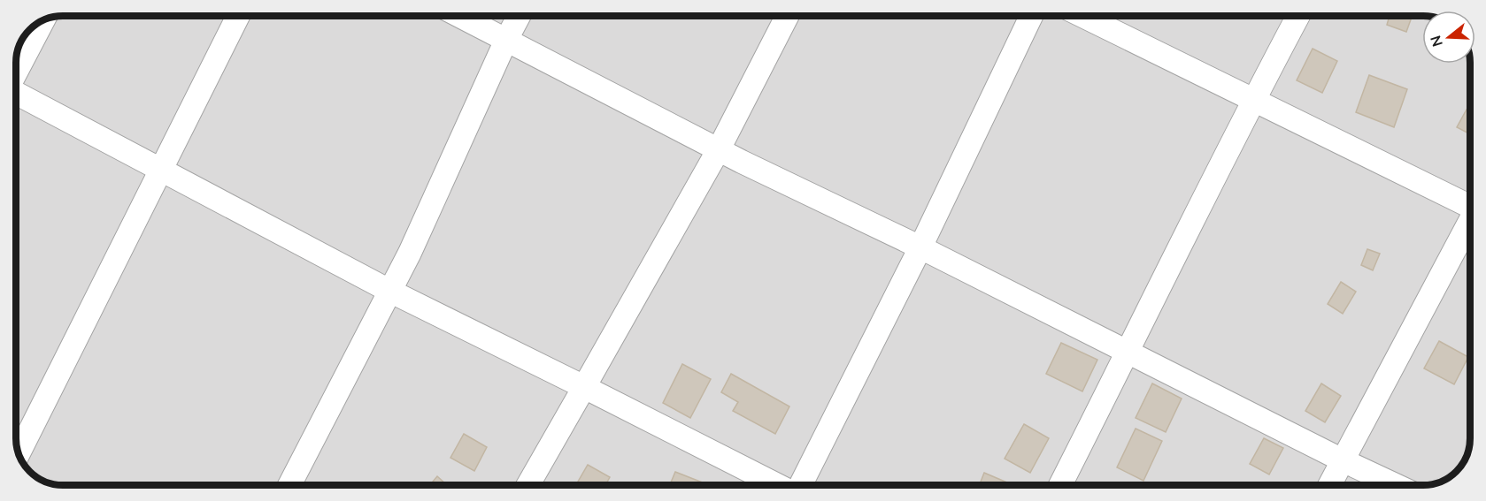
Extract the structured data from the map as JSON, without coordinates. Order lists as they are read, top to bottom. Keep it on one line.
{"north":"left"}
